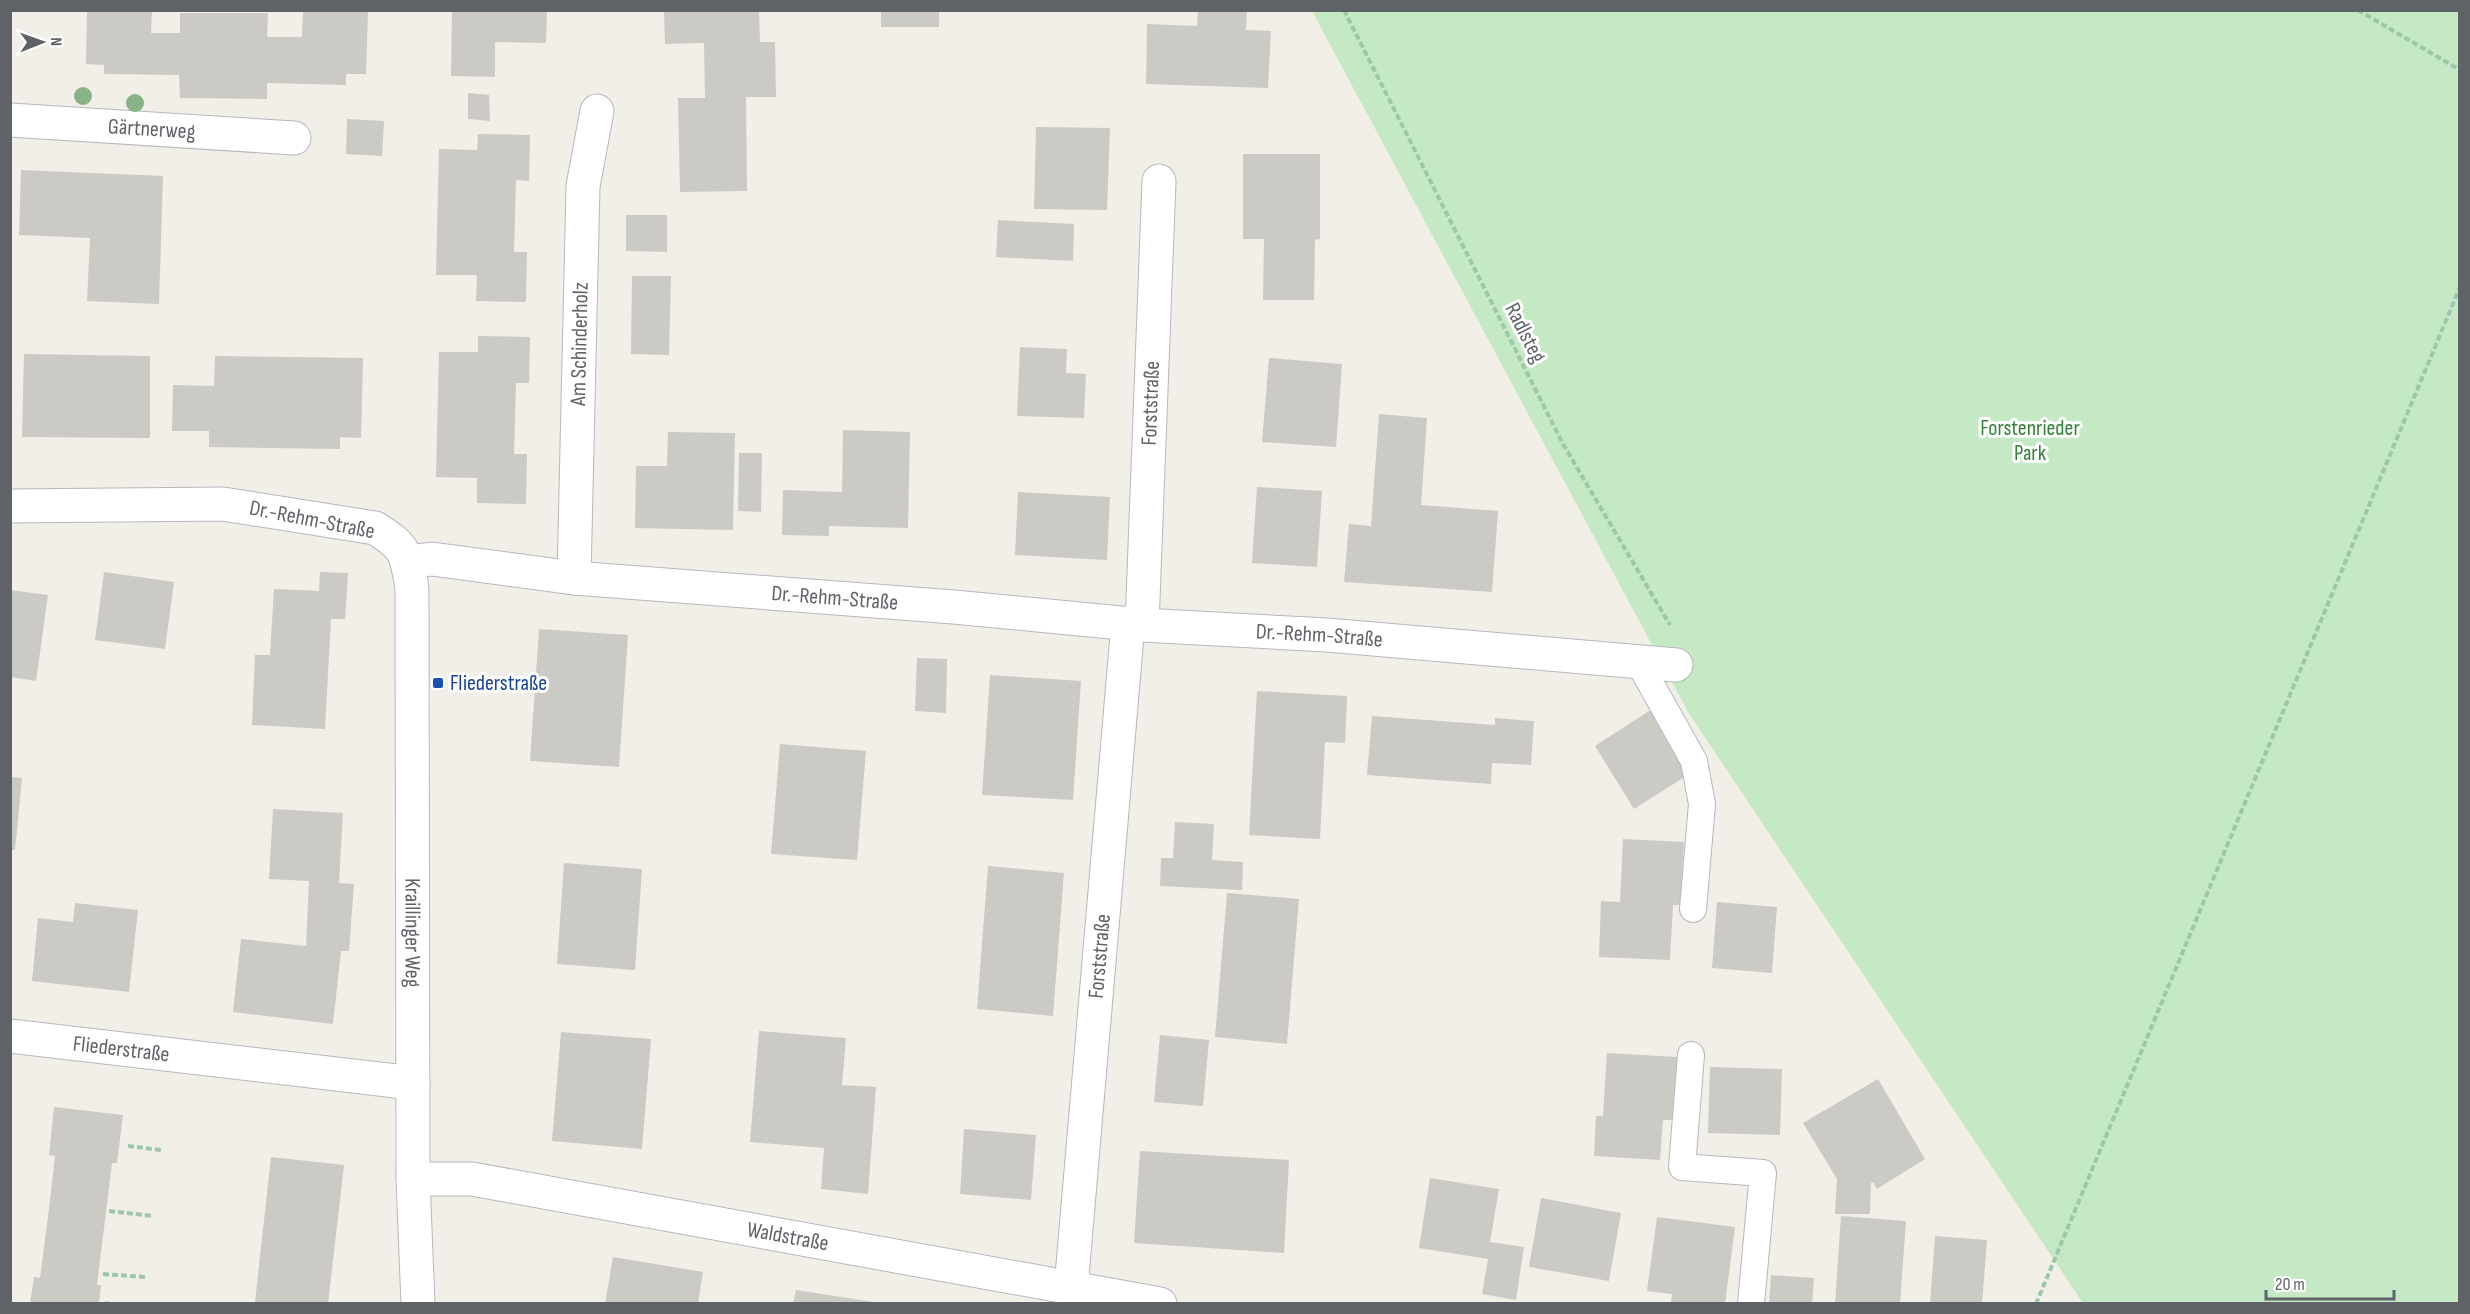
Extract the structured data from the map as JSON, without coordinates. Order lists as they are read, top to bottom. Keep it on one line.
{"streets":{"street":["Gärtnerweg","Am Schinderholz","Forststraße","Dr.-Rehm-Straße","Kraillinger Weg","Fliederstraße","Waldstraße"],"path":["Radlsteg"]},"crossings":[["Radlsteg","Dr.-Rehm-Straße"],["Am Schinderholz","Dr.-Rehm-Straße"],["Forststraße","Dr.-Rehm-Straße"],["Forststraße","Waldstraße"],["Dr.-Rehm-Straße","Kraillinger Weg"],["Kraillinger Weg","Fliederstraße"],["Kraillinger Weg","Waldstraße"]],"parks":["Forstenrieder Park"],"places":{"transit":["Fliederstraße"]},"scale_bar":"20 m","north":"right"}
